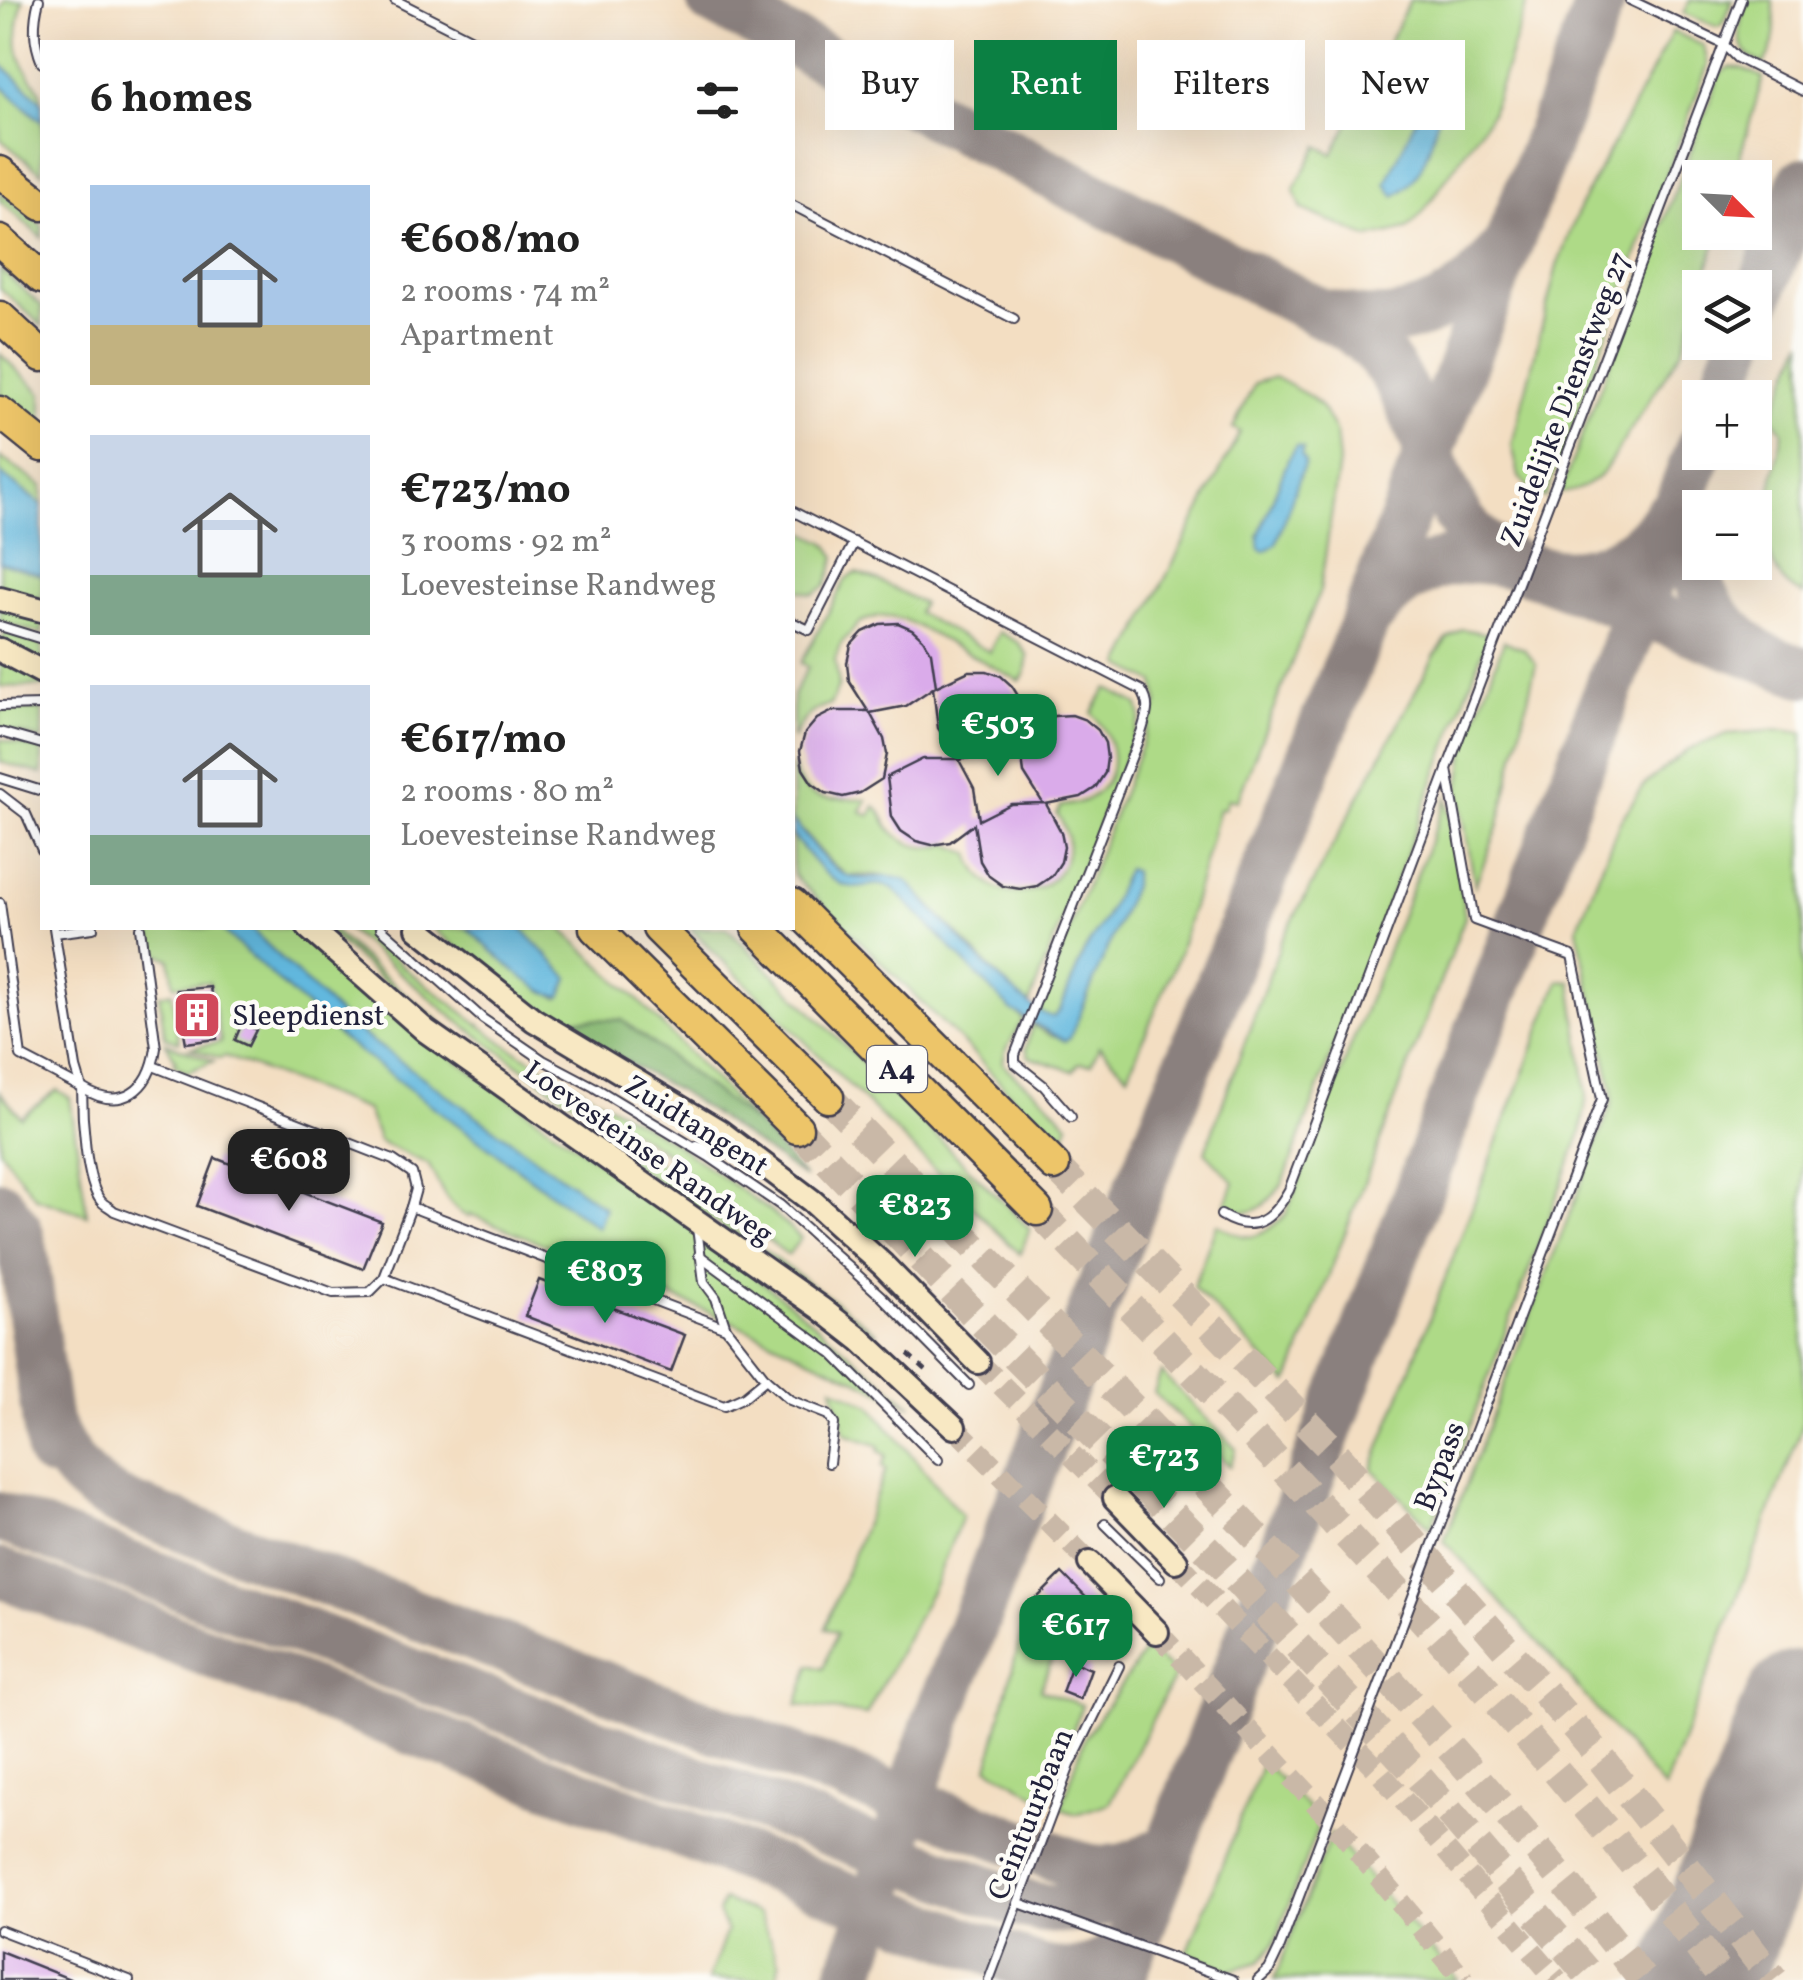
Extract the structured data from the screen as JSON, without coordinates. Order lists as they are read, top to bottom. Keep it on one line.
{"streets":{"highway":["A4"],"street":["Loevesteinse Randweg"],"lane":["Zuidelijke Dienstweg 27","Zuidtangent","Bypass","Ceintuurbaan"]},"crossings":[["Zuidelijke Dienstweg 27","Bypass"]],"places":{"building":["Sleepdienst"]},"north":"bottom right","page":{"chip":["Buy","Rent","Filters","New"],"heading":"6 homes","map_buttons":["+","−"],"list":[{"name":"€608/mo","note":"2 rooms · 74 m² · Apartment"},{"name":"€723/mo","note":"3 rooms · 92 m² · Loevesteinse Randweg"},{"name":"€617/mo","note":"2 rooms · 80 m² · Loevesteinse Randweg"}],"price":["€503","€608","€823","€803","€723","€617"]}}
